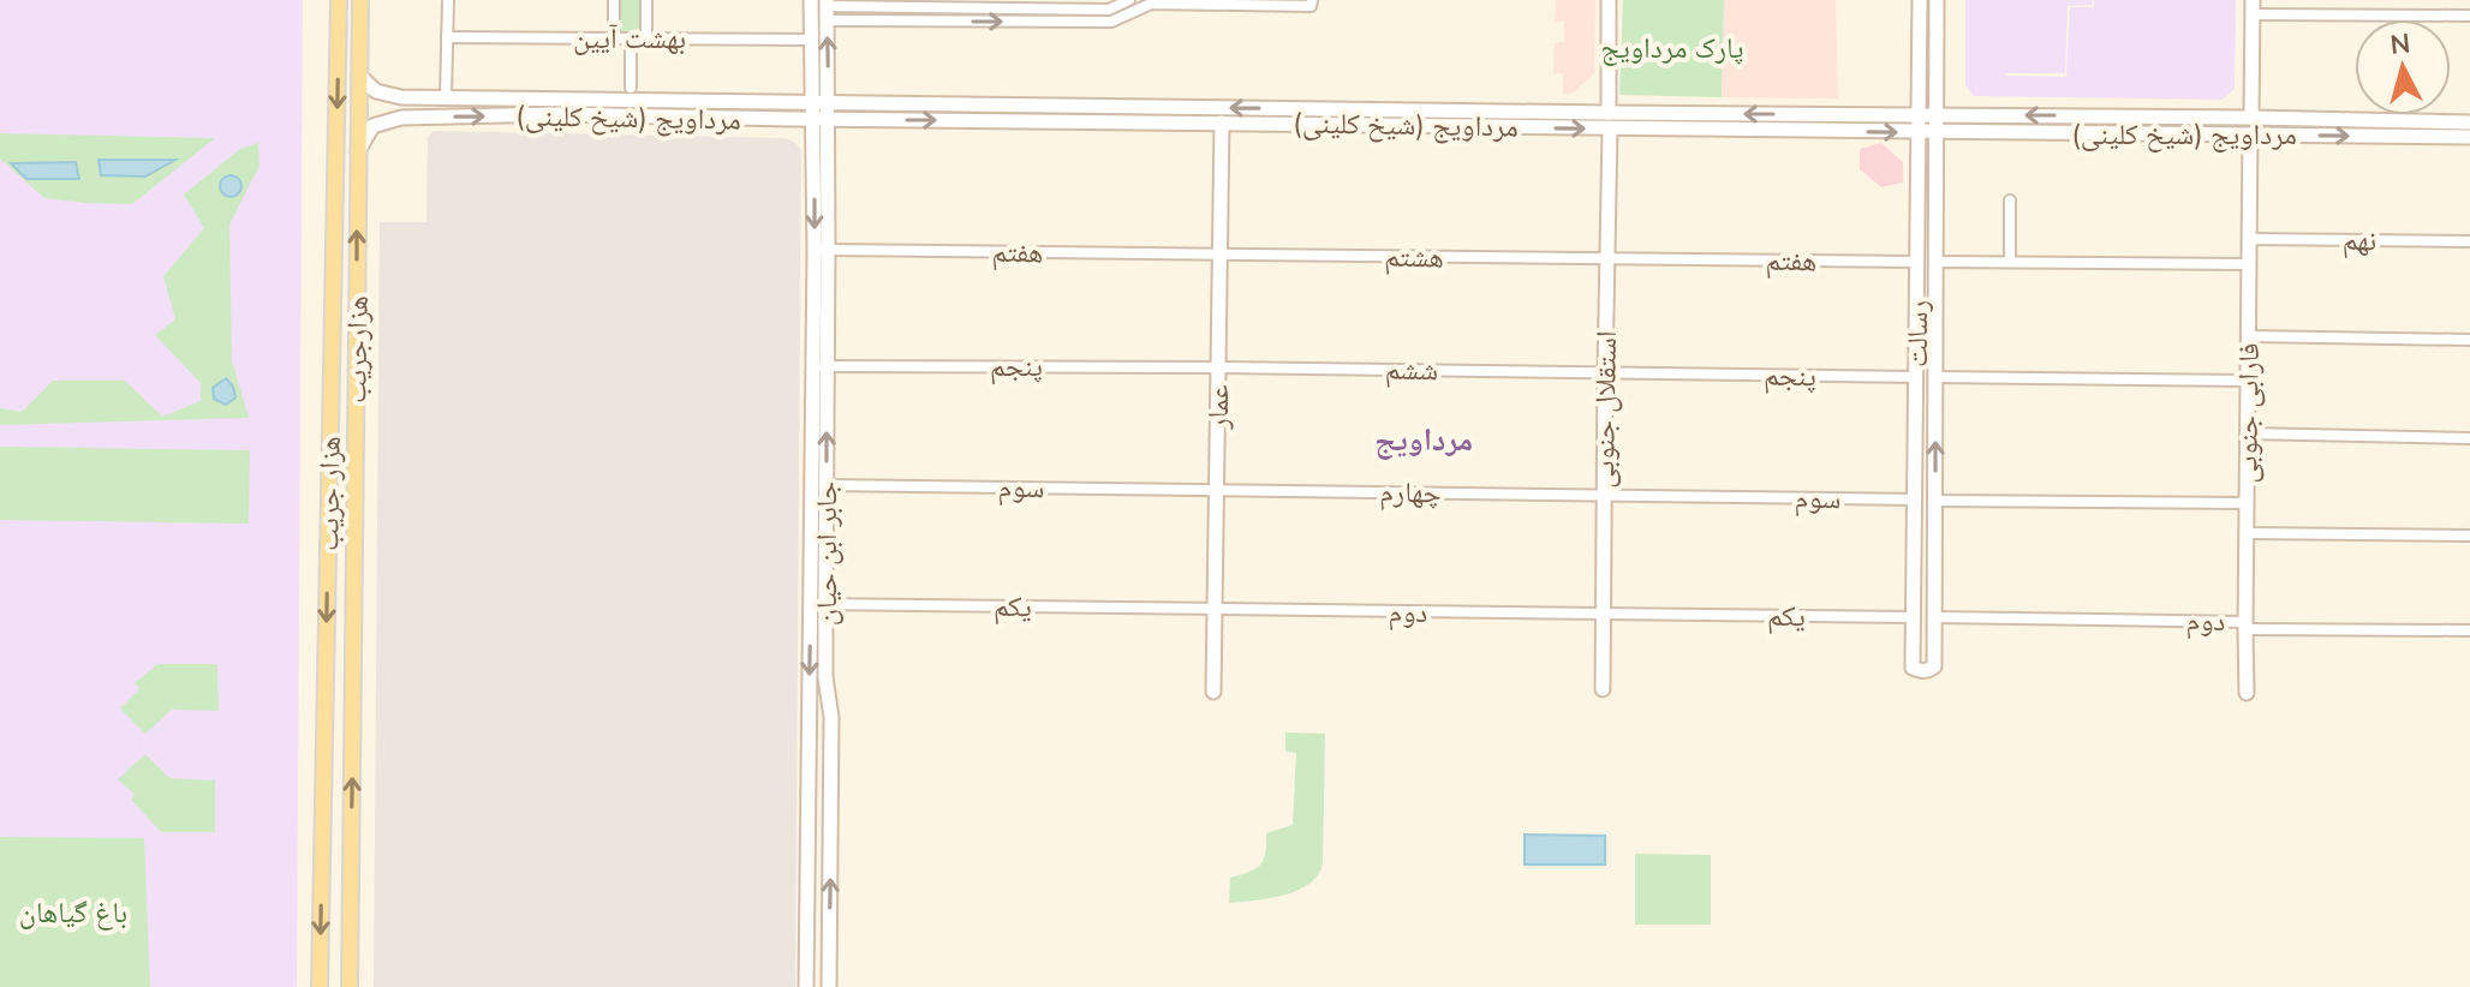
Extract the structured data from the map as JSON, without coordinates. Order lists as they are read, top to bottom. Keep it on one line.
{"streets":{"main road":["هزارجریب","هزار جریب"],"street":["بهشت آیین","مرداویج (شیخ کلینی)","نهم","هفتم","هشتم","رسالت","پنجم","ششم","عمار","استقلال جنوبی","فارابی جنوبی","سوم","چهارم","جابر ابن حیان","یکم","دوم"]},"crossings":[["مرداویج (شیخ کلینی)","رسالت"],["مرداویج (شیخ کلینی)","هزارجریب"],["مرداویج (شیخ کلینی)","عمار"],["مرداویج (شیخ کلینی)","استقلال جنوبی"],["مرداویج (شیخ کلینی)","فارابی جنوبی"],["مرداویج (شیخ کلینی)","جابر ابن حیان"],["نهم","فارابی جنوبی"],["هفتم","هشتم"],["هفتم","رسالت"],["هفتم","عمار"],["هفتم","استقلال جنوبی"],["هفتم","جابر ابن حیان"],["هشتم","عمار"],["هشتم","استقلال جنوبی"],["رسالت","پنجم"],["رسالت","سوم"],["رسالت","یکم"],["رسالت","دوم"],["پنجم","ششم"],["پنجم","عمار"],["پنجم","استقلال جنوبی"],["پنجم","جابر ابن حیان"],["ششم","عمار"],["ششم","استقلال جنوبی"],["عمار","سوم"],["عمار","چهارم"],["عمار","یکم"],["عمار","دوم"],["استقلال جنوبی","سوم"],["استقلال جنوبی","چهارم"],["استقلال جنوبی","یکم"],["استقلال جنوبی","دوم"],["فارابی جنوبی","دوم"],["سوم","چهارم"],["سوم","جابر ابن حیان"],["جابر ابن حیان","یکم"],["یکم","دوم"]],"one_way":["هزارجریب","هزار جریب"],"districts":["مرداویج"],"parks":["پارک مرداویج","باغ گیاهان"],"north":"top"}
